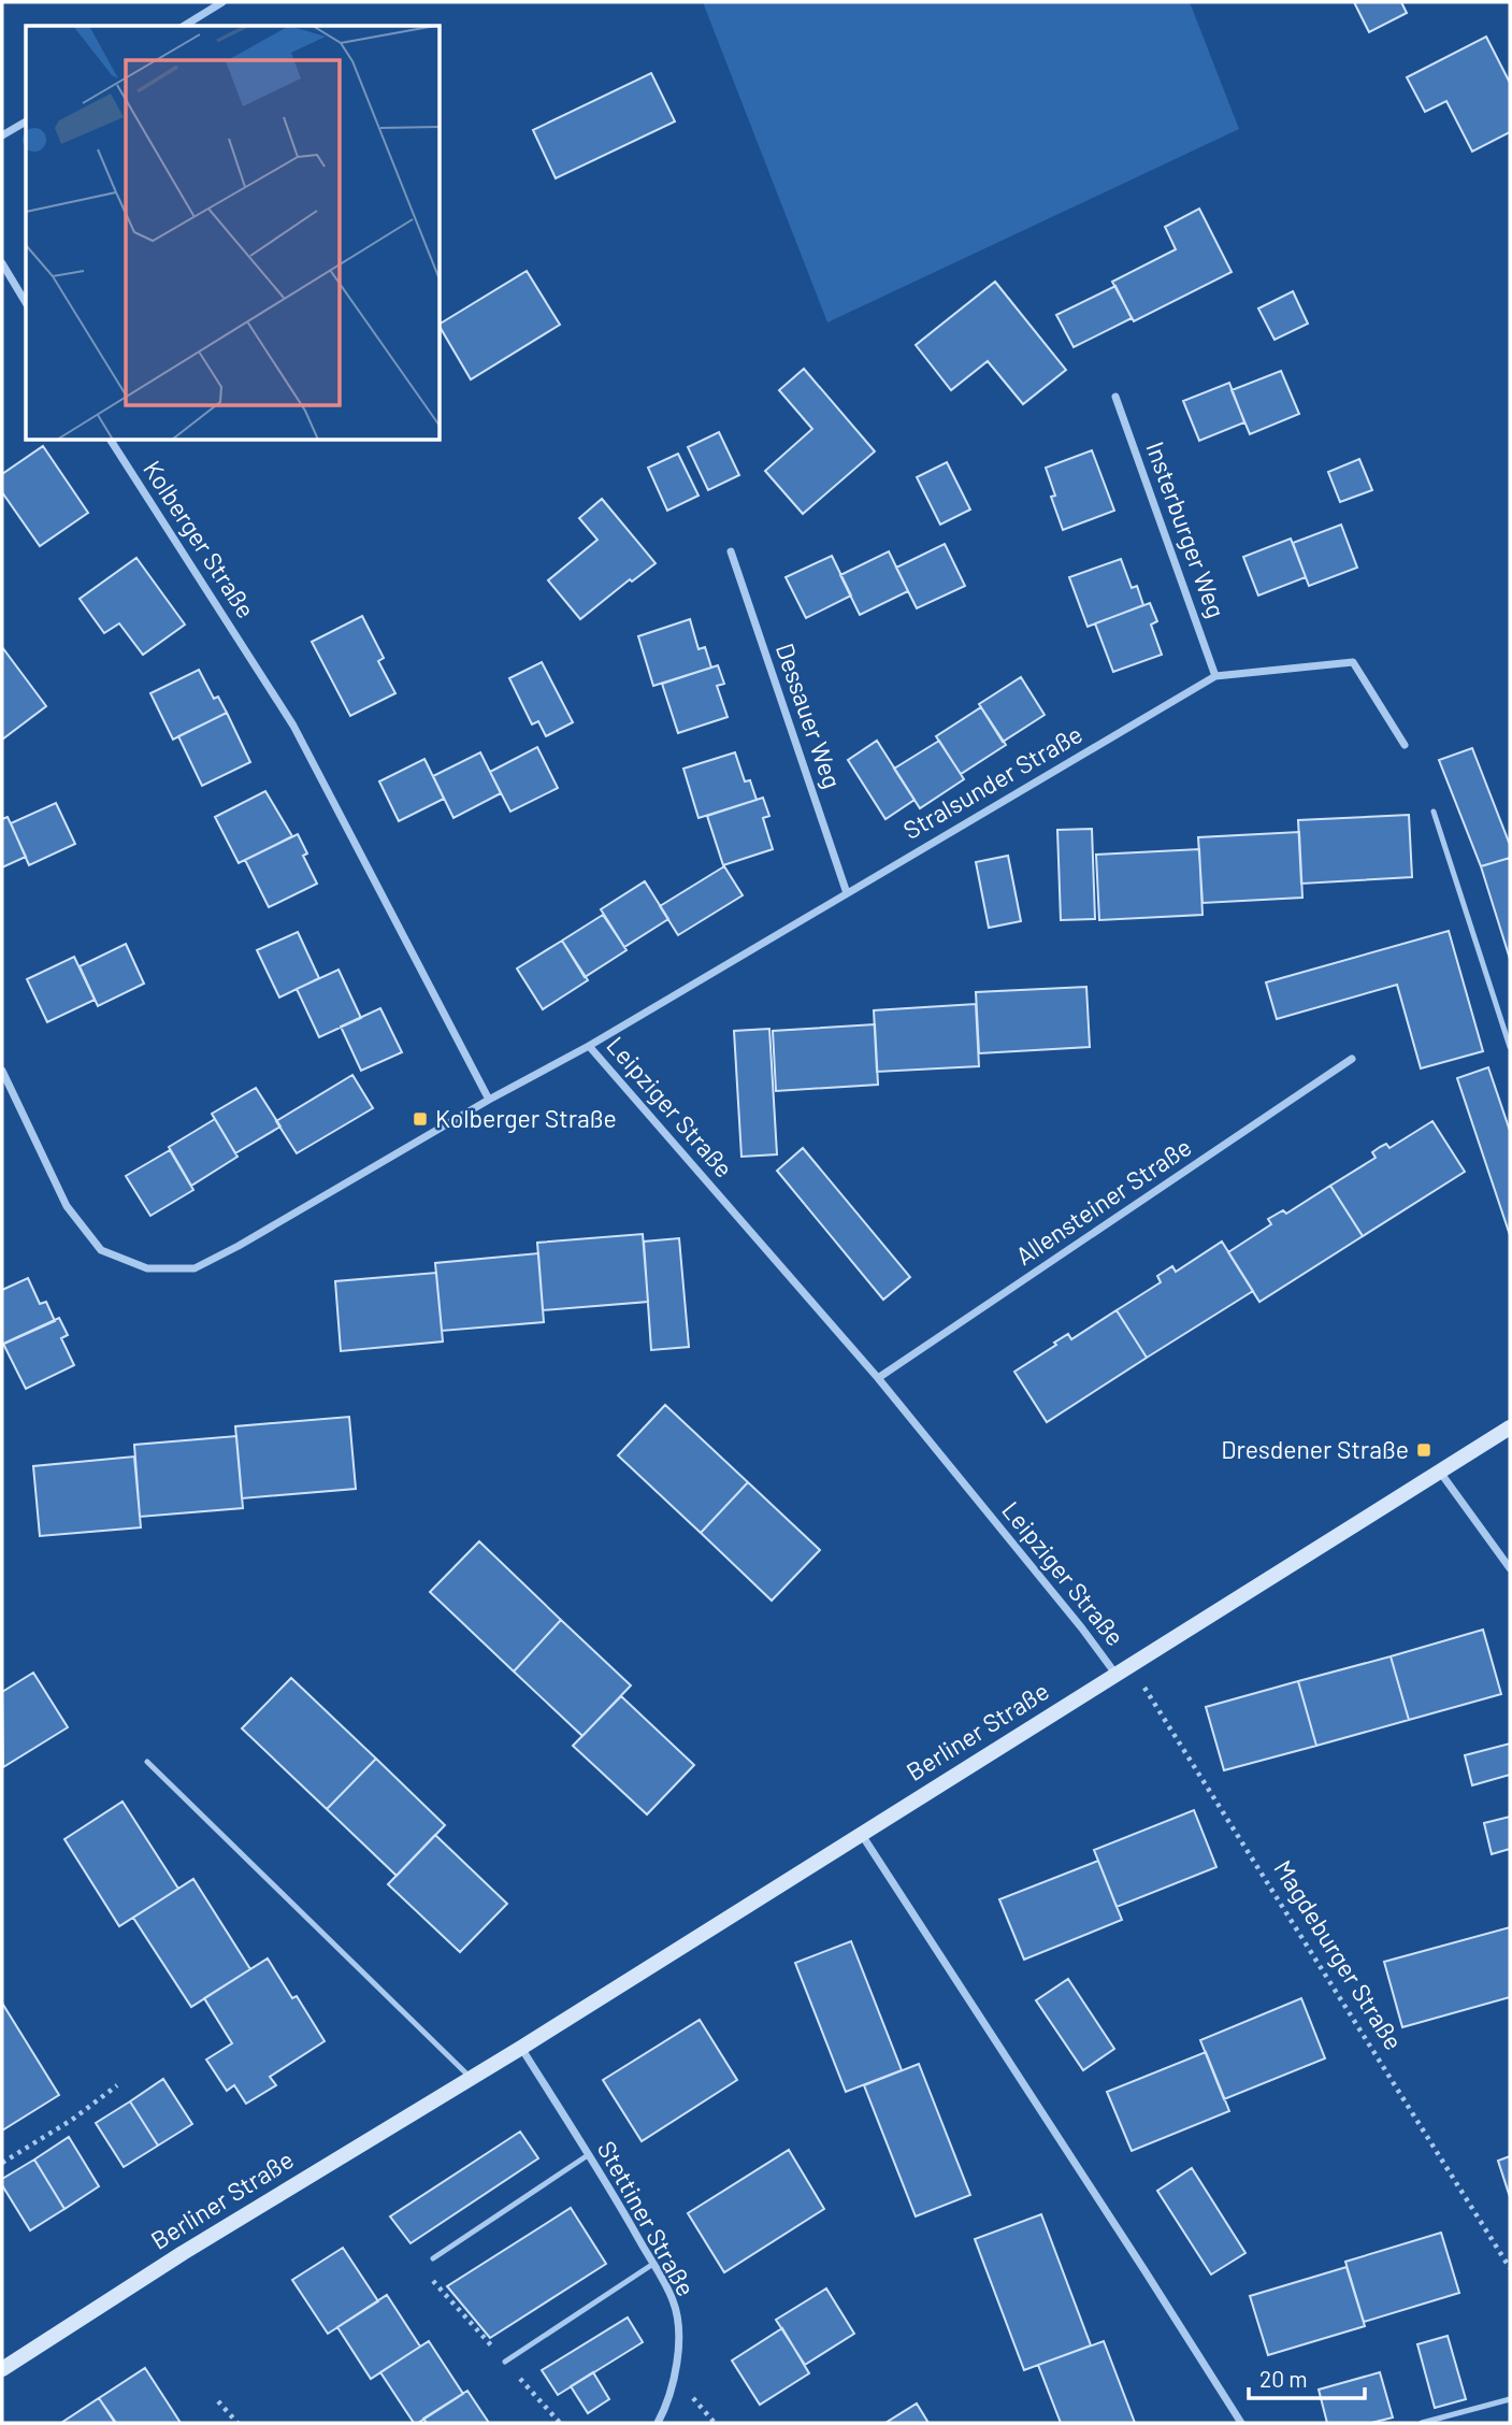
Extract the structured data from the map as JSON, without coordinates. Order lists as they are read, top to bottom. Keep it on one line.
{"streets":{"main road":["Berliner Straße"],"street":["Insterburger Weg","Kolberger Straße","Dessauer Weg","Stralsunder Straße","Leipziger Straße","Allensteiner Straße","Stettiner Straße"],"path":["Magdeburger Straße"]},"crossings":[["Insterburger Weg","Stralsunder Straße"],["Kolberger Straße","Leipziger Straße"],["Dessauer Weg","Stralsunder Straße"],["Stralsunder Straße","Leipziger Straße"],["Leipziger Straße","Allensteiner Straße"],["Leipziger Straße","Berliner Straße"],["Berliner Straße","Magdeburger Straße"],["Berliner Straße","Stettiner Straße"]],"places":{"transit":["Kolberger Straße","Dresdener Straße"]},"scale_bar":"20 m"}
